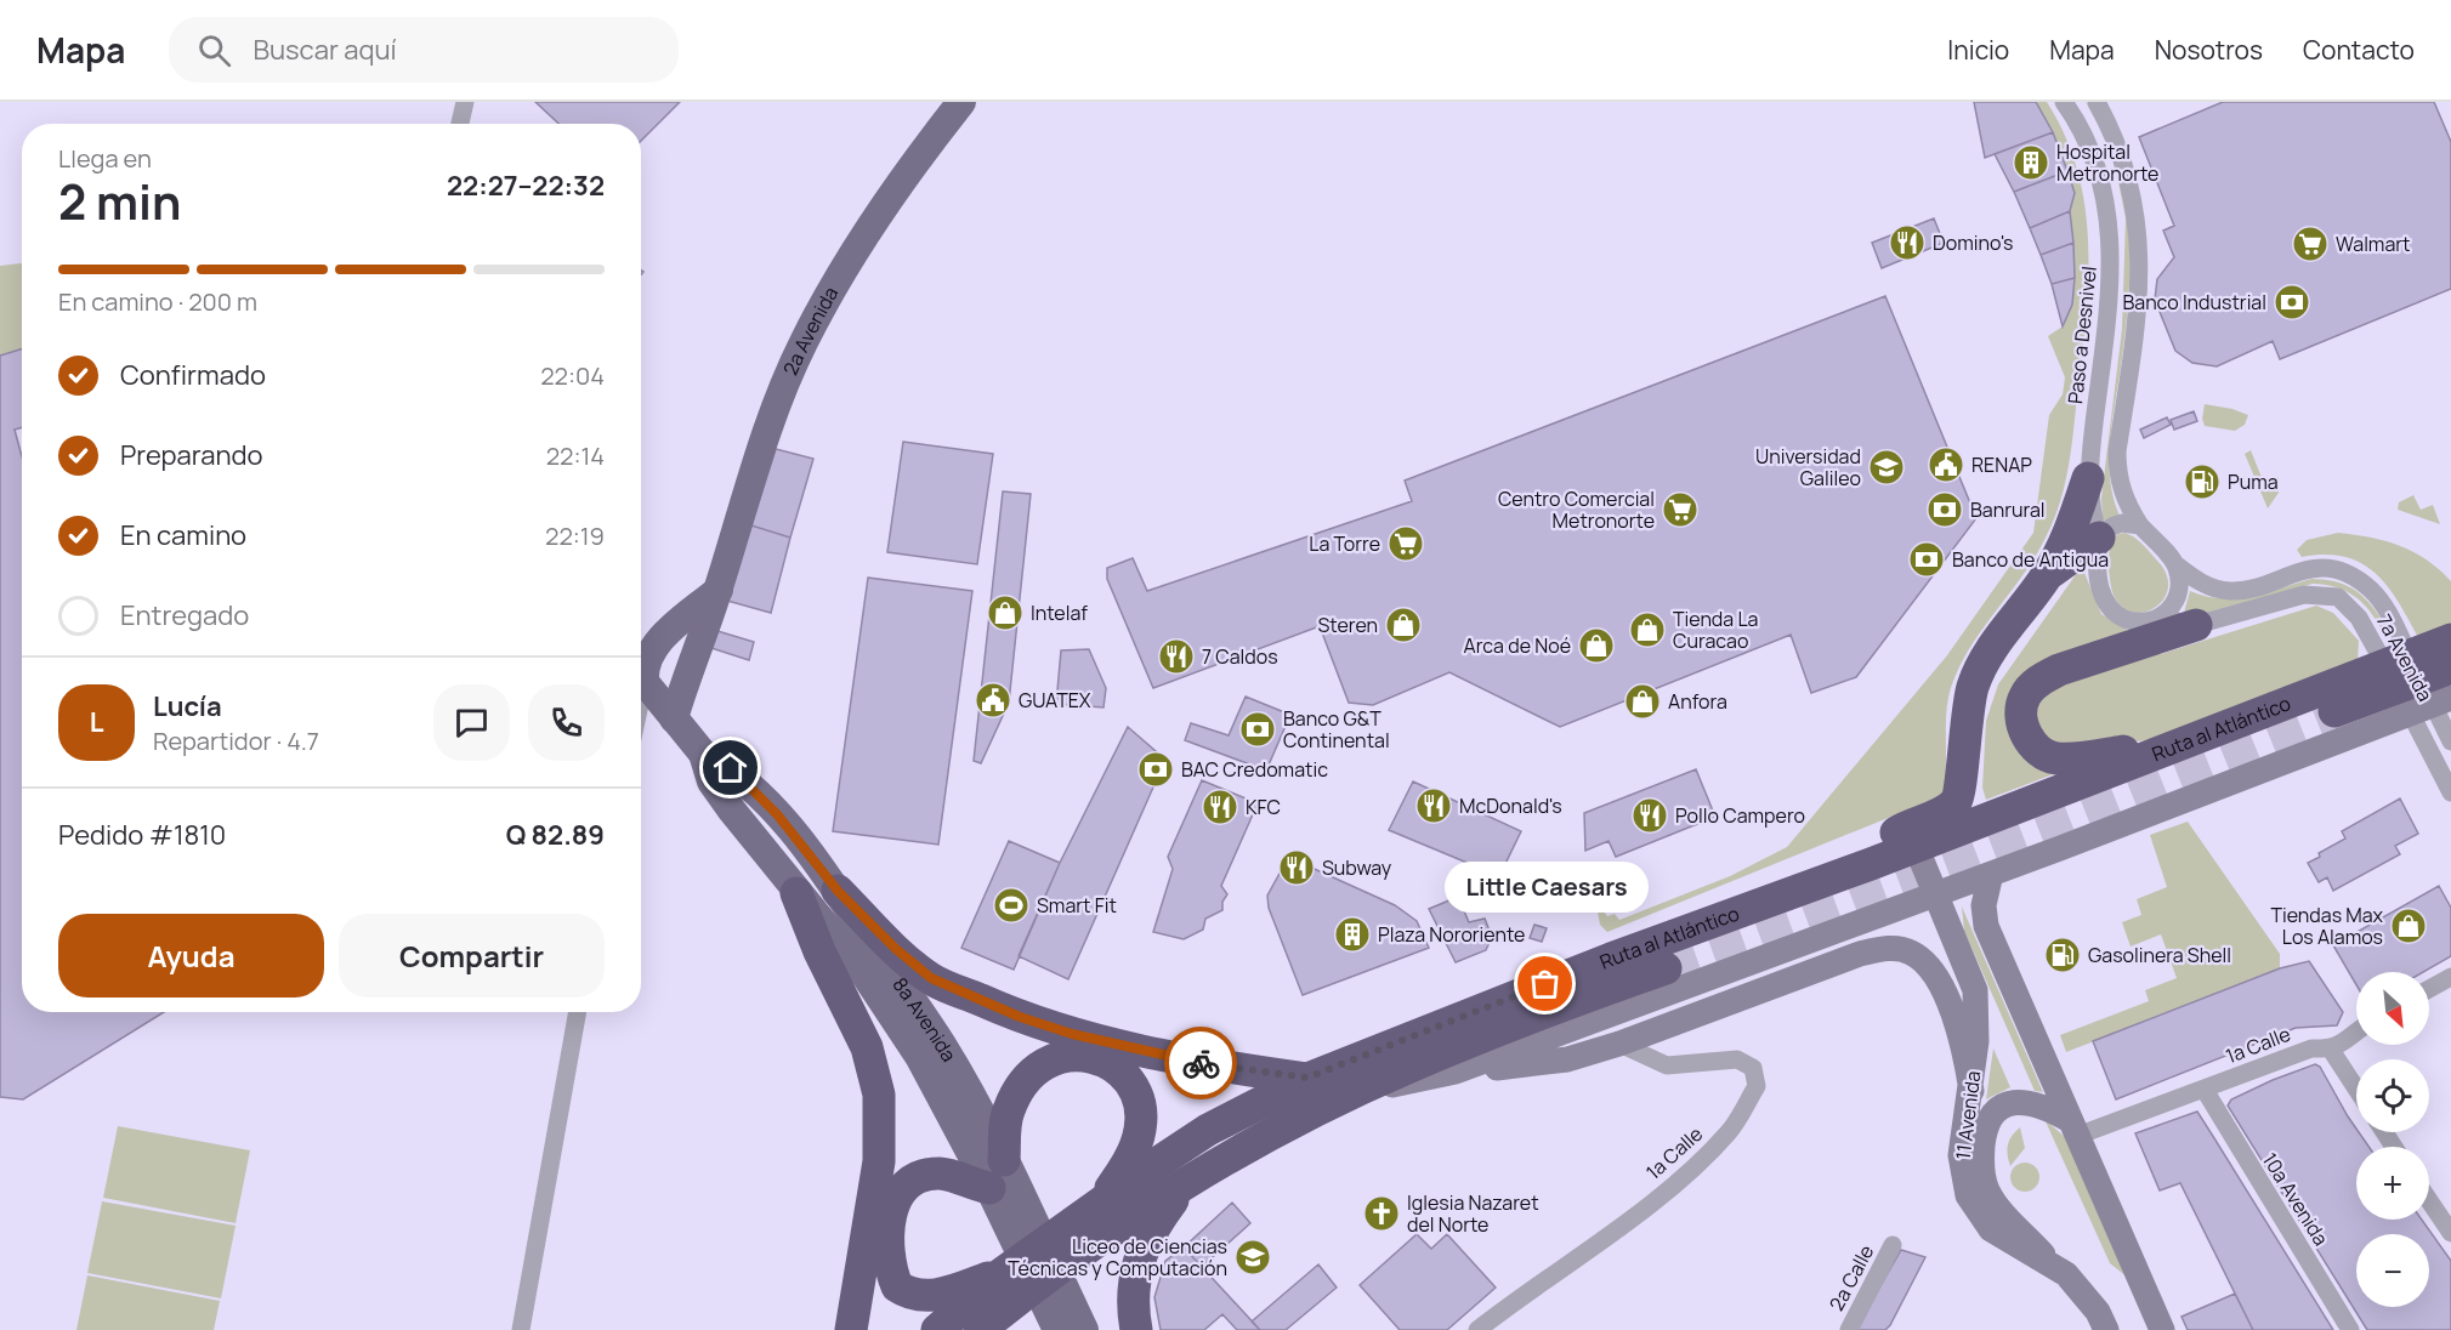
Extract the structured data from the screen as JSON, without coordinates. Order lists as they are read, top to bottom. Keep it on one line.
{"streets":{"highway":["Ruta al Atlántico"],"main road":["2a Avenida","8a Avenida","11 Avenida"],"street":["Paso a Desnivel","7a Avenida","1a Calle","10a Avenida","2a Calle"]},"crossings":[["2a Avenida","8a Avenida"],["Paso a Desnivel","7a Avenida"],["Ruta al Atlántico","11 Avenida"],["1a Calle","10a Avenida"]],"places":{"building":["Hospital Metronorte","Plaza Nororiente"],"restaurant":["Domino's","7 Caldos","McDonald's","KFC","Pollo Campero","Subway"],"supermarket":["Walmart","Centro Comercial Metronorte","La Torre"],"bank":["Banco Industrial","Banrural","Banco de Antigua","Banco G&T Continental","BAC Credomatic"],"public building":["RENAP","GUATEX"],"school or university":["Universidad Galileo","Liceo de Ciencias Técnicas y Computación"],"fuel station":["Puma","Gasolinera Shell"],"shop":["Intelaf","Steren","Tienda La Curacao","Arca de Noé","Anfora","Tiendas Max Los Alamos"],"sports":["Smart Fit"],"other":["Little Caesars"],"church":["Iglesia Nazaret del Norte"]},"north":"bottom right","page":{"header":"Mapa","search":"Buscar aquí","nav":["Inicio","Mapa","Nosotros","Contacto"],"heading":["2 min","Llega en","22:27–22:32"],"panel":["Lucía","Repartidor · 4.7","Pedido #1810","Q 82.89"],"bar":"En camino · 200 m","list":[["Confirmado","22:04"],["Preparando","22:14"],["En camino","22:19"],"Entregado"],"round":"L","bubble":"Little Caesars","buttons":["Ayuda","Compartir"],"map_buttons":["+","−"]}}
